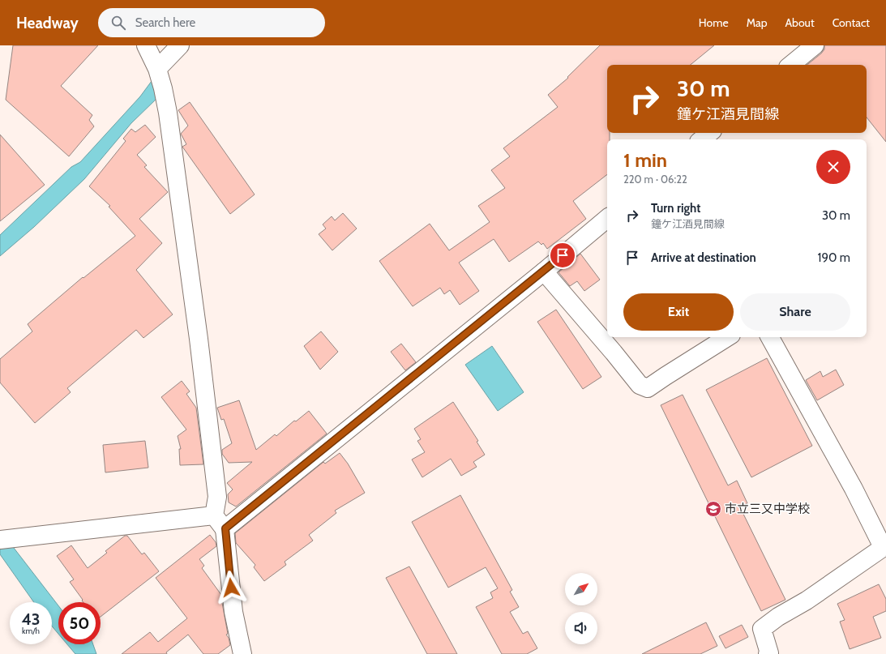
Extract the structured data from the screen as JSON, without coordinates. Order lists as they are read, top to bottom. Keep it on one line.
{"places":{"school or university":["市立三又中学校"]},"north":"top right","page":{"header":"Headway","search":"Search here","nav":["Home","Map","About","Contact"],"turn":["30 m","鐘ケ江酒見間線"],"heading":["1 min","220 m · 06:22"],"list":[{"name":"Turn right","note":"鐘ケ江酒見間線","value":"30 m"},{"name":"Arrive at destination","value":"190 m"}],"buttons":["Exit","Share"],"speed":"43 km/h","limit":"50"}}
